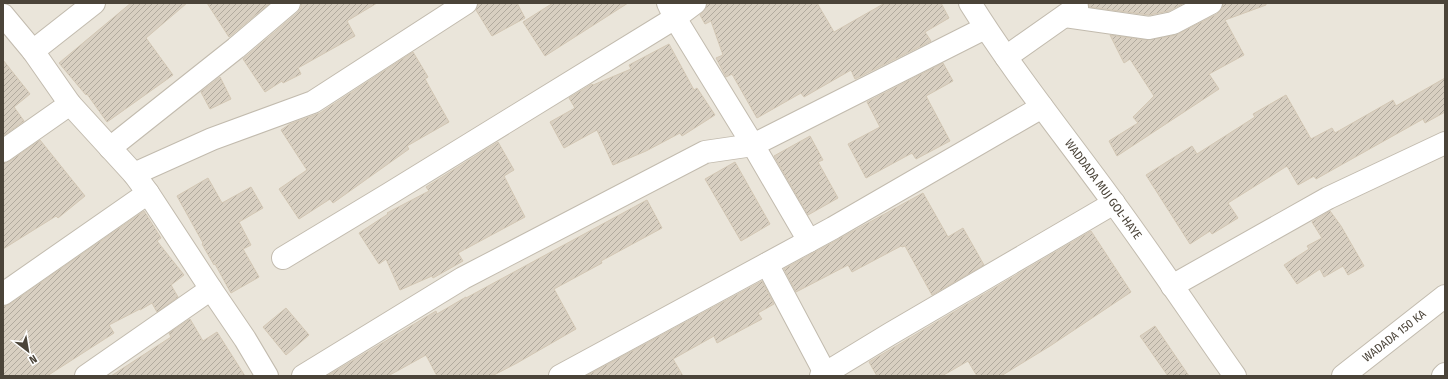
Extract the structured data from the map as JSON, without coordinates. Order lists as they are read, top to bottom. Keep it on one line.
{"streets":{"street":["WADDADA MUJ GOL-HAYE","WADADA 150 KA"]},"north":"bottom right"}
